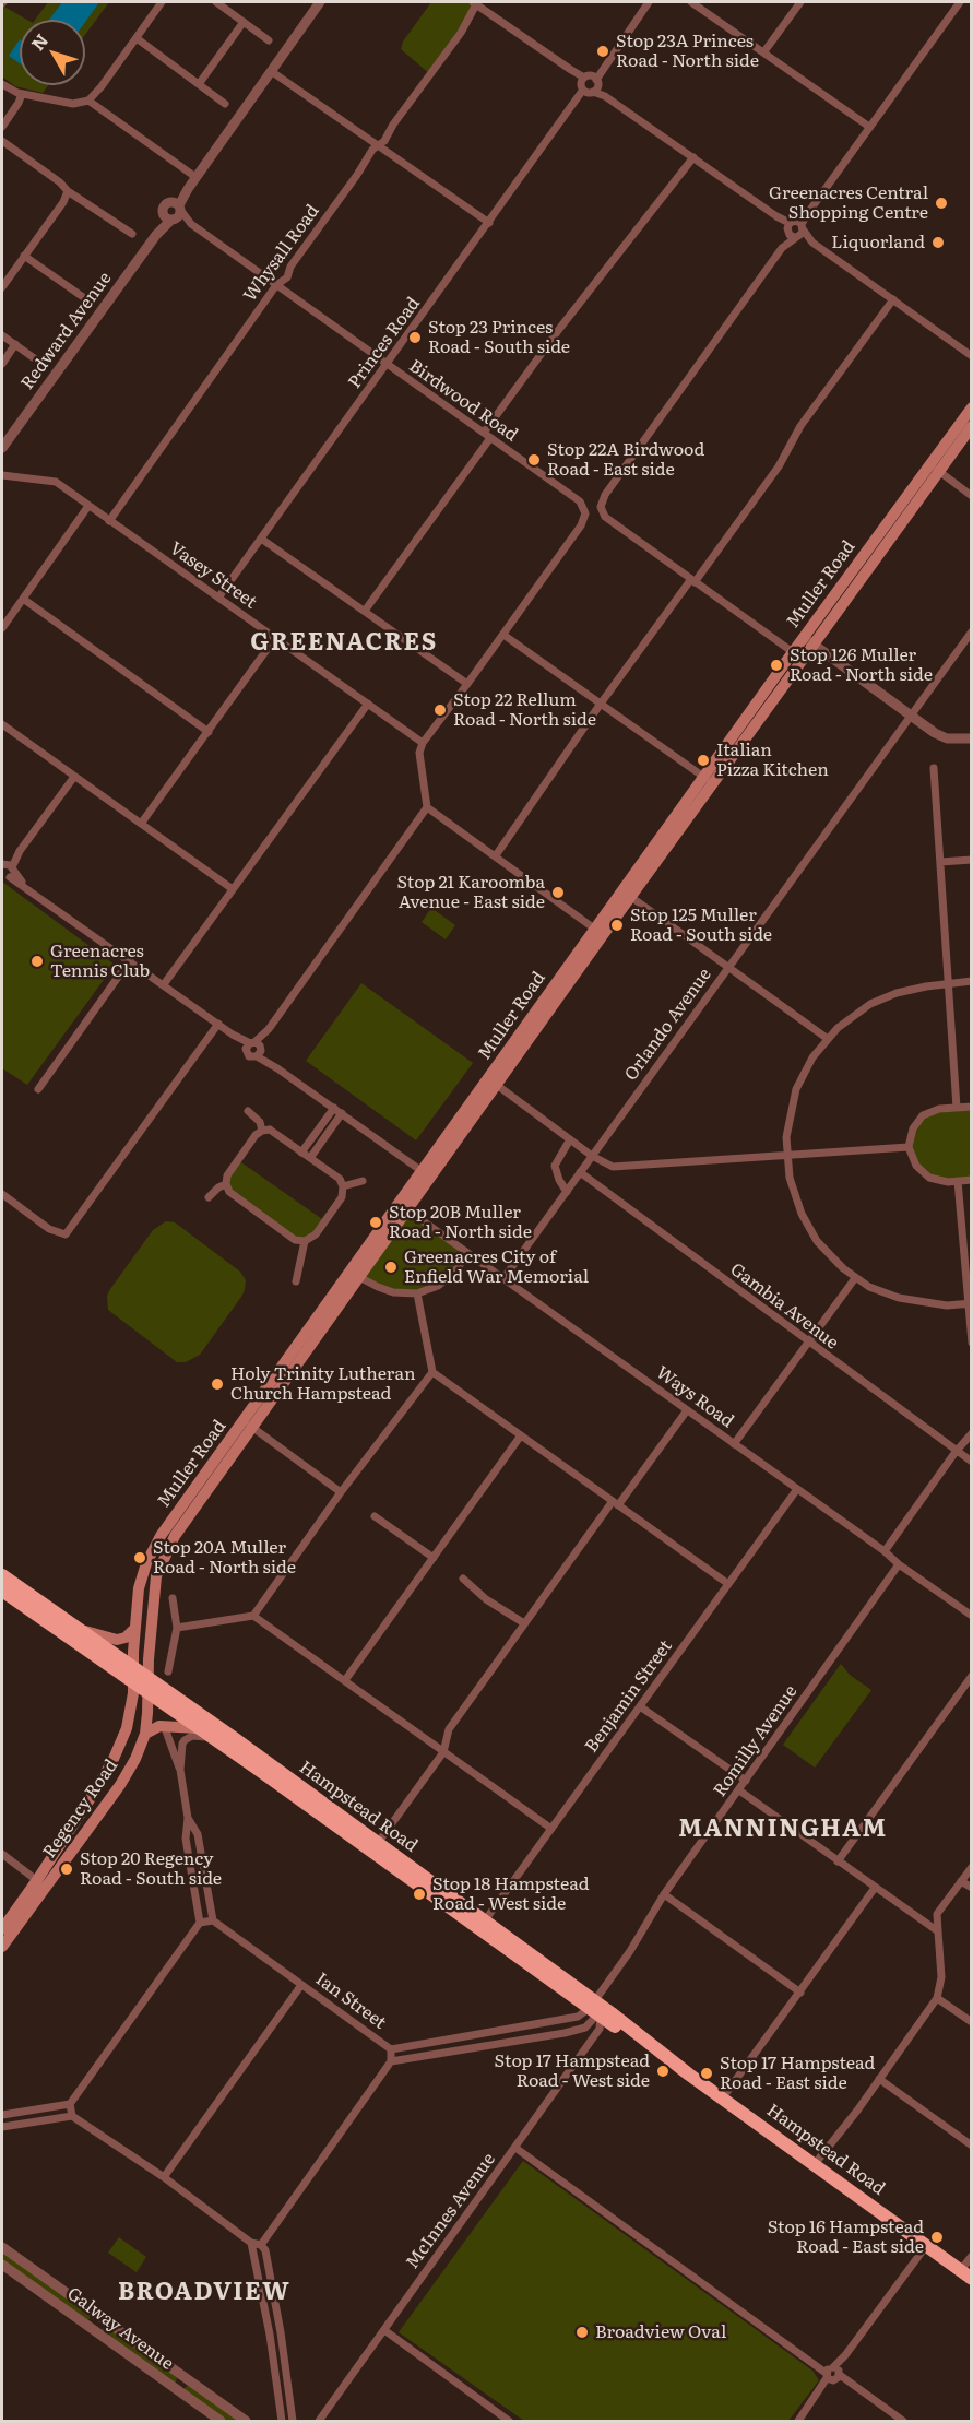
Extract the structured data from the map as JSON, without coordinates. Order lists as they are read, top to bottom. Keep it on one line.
{"streets":{"highway":["Hampstead Road"],"main road":["Muller Road","Regency Road"],"street":["Whysall Road","Redward Avenue","Princes Road","Birdwood Road","Vasey Street","Orlando Avenue","Gambia Avenue","Ways Road","Benjamin Street","Romilly Avenue","Ian Street","McInnes Avenue","Galway Avenue"]},"crossings":[["Whysall Road","Birdwood Road"],["Whysall Road","Vasey Street"],["Redward Avenue","Birdwood Road"],["Princes Road","Birdwood Road"],["Princes Road","Vasey Street"],["Muller Road","Ways Road"],["Muller Road","Hampstead Road"],["Muller Road","Regency Road"],["Orlando Avenue","Gambia Avenue"],["Orlando Avenue","Ways Road"],["Ways Road","Benjamin Street"],["Ways Road","Romilly Avenue"],["Benjamin Street","Hampstead Road"],["Romilly Avenue","Hampstead Road"],["Romilly Avenue","Ian Street"],["Romilly Avenue","McInnes Avenue"],["Hampstead Road","Regency Road"],["Hampstead Road","Ian Street"],["Hampstead Road","McInnes Avenue"],["Ian Street","McInnes Avenue"]],"districts":["GREENACRES","MANNINGHAM","BROADVIEW"],"places":["Stop 23A Princes Road - North side","Greenacres Central Shopping Centre","Liquorland","Stop 23 Princes Road - South side","Stop 22A Birdwood Road - East side","Stop 126 Muller Road - North side","Stop 22 Rellum Road - North side","Italian Pizza Kitchen","Stop 21 Karoomba Avenue - East side","Stop 125 Muller Road - South side","Greenacres Tennis Club","Stop 20B Muller Road - North side","Greenacres City of Enfield War Memorial","Holy Trinity Lutheran Church Hampstead","Stop 20A Muller Road - North side","Stop 20 Regency Road - South side","Stop 18 Hampstead Road - West side","Stop 17 Hampstead Road - West side","Stop 17 Hampstead Road - East side","Stop 16 Hampstead Road - East side","Broadview Oval"],"north":"top left"}
